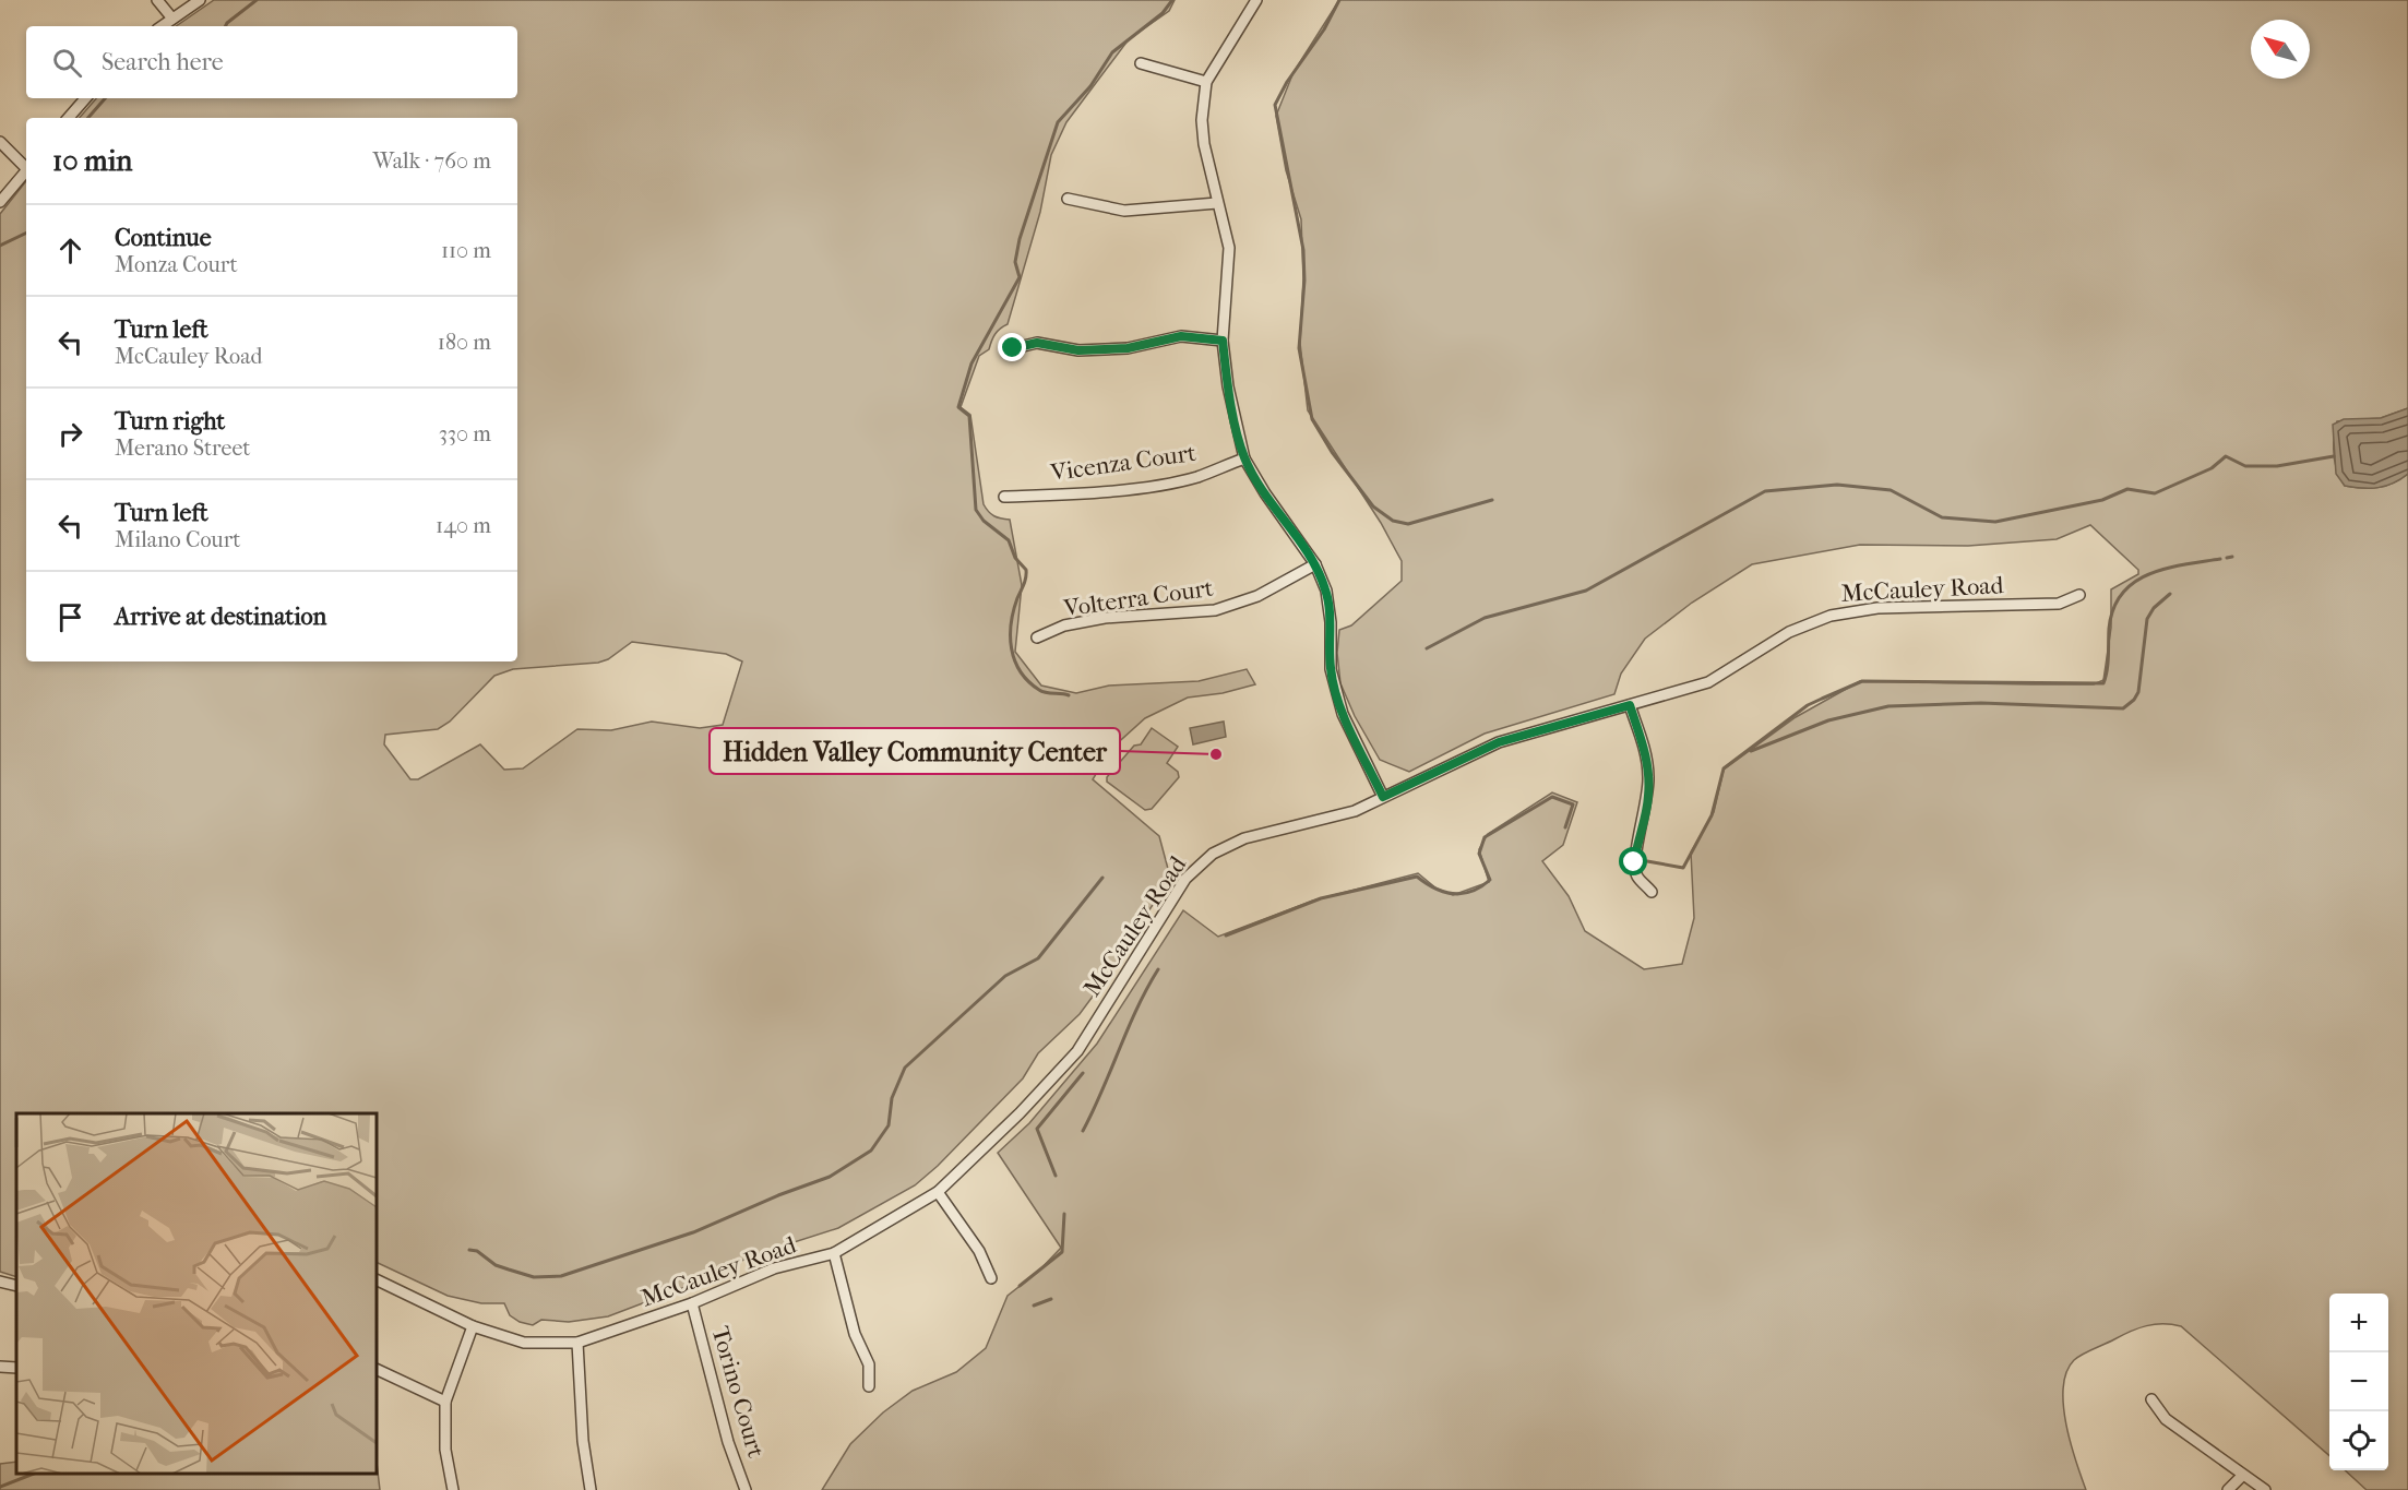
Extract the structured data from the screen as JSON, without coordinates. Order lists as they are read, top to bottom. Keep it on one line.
{"streets":{"street":["Vicenza Court","McCauley Road","Volterra Court","Torino Court"]},"crossings":[["McCauley Road","Torino Court"]],"places":["Hidden Valley Community Center"],"north":"top left","page":{"search":"Search here","heading":["10 min","Walk · 760 m"],"list":[["Continue","Monza Court","110 m"],["Turn left","McCauley Road","180 m"],["Turn right","Merano Street","330 m"],["Turn left","Milano Court","140 m"],"Arrive at destination"],"map_buttons":["+","−"]}}
